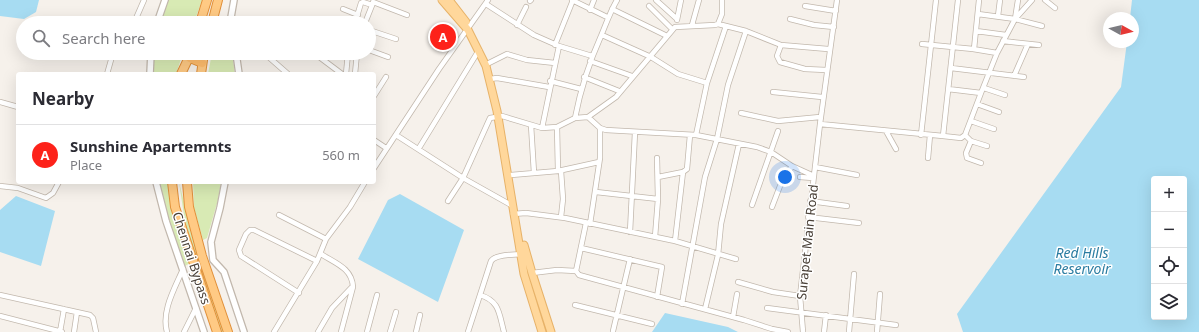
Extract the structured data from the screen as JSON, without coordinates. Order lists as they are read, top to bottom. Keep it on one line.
{"streets":{"highway":["Chennai Bypass"],"street":["Surapet Main Road"]},"water":["Red Hills Reservoir"],"north":"right","page":{"search":"Search here","pins":"A","heading":"Nearby","list":[{"mark":"A","name":"Sunshine Apartemnts","note":"Place","value":"560 m"}],"map_buttons":["+","−"]}}
